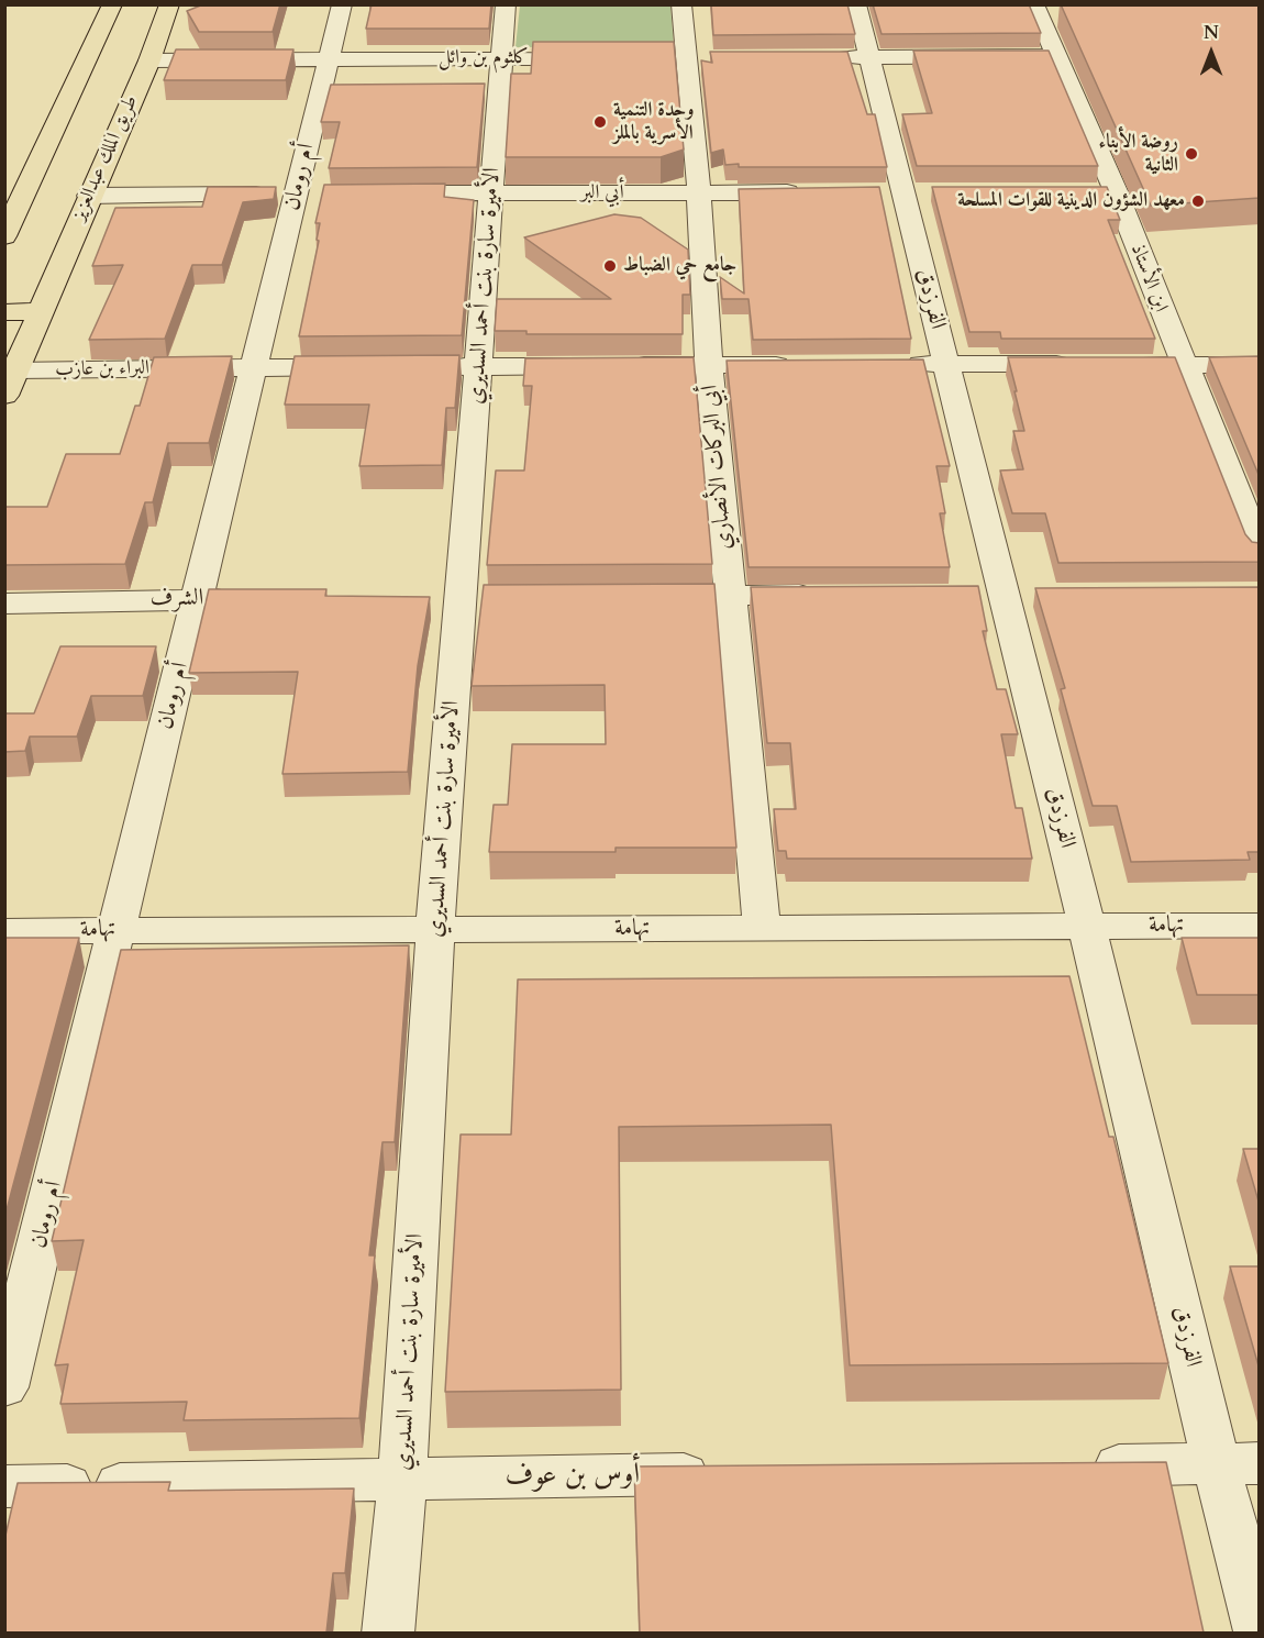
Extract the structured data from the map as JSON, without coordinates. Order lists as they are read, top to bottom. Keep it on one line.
{"streets":{"main road":["طريق الملك عبدالعزيز"],"street":["كلثوم بن وائل","أم رومان","أبي البر","ابن الأستاذ","الأميرة سارة بنت أحمد السديري","الفرزدق","البراء بن عازب","أبي البركات الأنصاري","الشرف","تهامة","أوس بن عوف"]},"crossings":[["كلثوم بن وائل","طريق الملك عبدالعزيز"],["كلثوم بن وائل","أم رومان"],["كلثوم بن وائل","الأميرة سارة بنت أحمد السديري"],["طريق الملك عبدالعزيز","البراء بن عازب"],["أم رومان","البراء بن عازب"],["أم رومان","الشرف"],["أم رومان","تهامة"],["أبي البر","الأميرة سارة بنت أحمد السديري"],["أبي البر","أبي البركات الأنصاري"],["الأميرة سارة بنت أحمد السديري","تهامة"],["الأميرة سارة بنت أحمد السديري","أوس بن عوف"],["الفرزدق","تهامة"],["أبي البركات الأنصاري","تهامة"]],"places":["وحدة التنمية الأسرية بالملز","روضة الأبناء الثانية","معهد الشؤون الدينية للقوات المسلحة","جامع حي الضباط"],"north":"top"}
